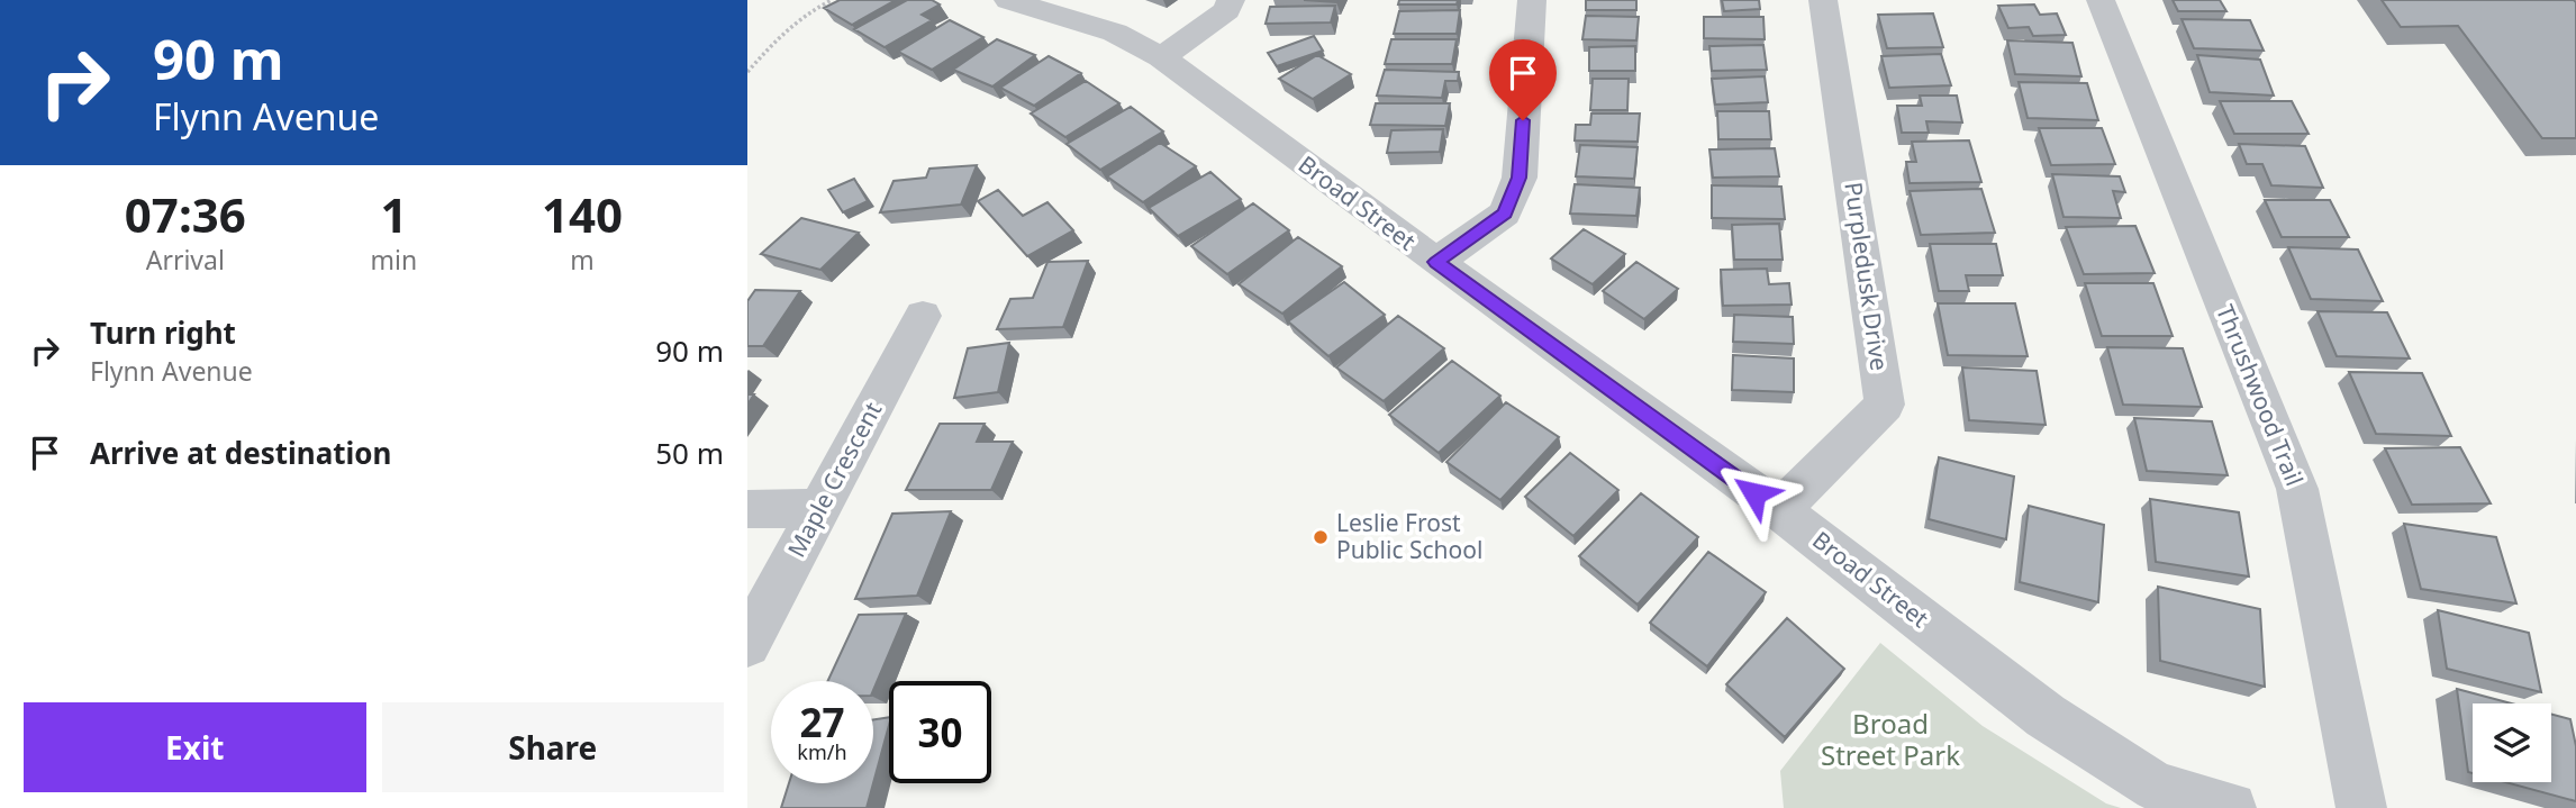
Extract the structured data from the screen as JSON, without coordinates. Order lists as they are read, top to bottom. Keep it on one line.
{"streets":{"street":["Broad Street","Purpledusk Drive","Thrushwood Trail","Maple Crescent"]},"crossings":[["Broad Street","Purpledusk Drive"]],"parks":["Broad Street Park"],"places":["Leslie Frost Public School"],"page":{"turn":["90 m","Flynn Avenue"],"eta":["07:36","Arrival","1","min","140","m"],"list":[{"name":"Turn right","note":"Flynn Avenue","value":"90 m"},{"name":"Arrive at destination","value":"50 m"}],"speed":"27 km/h","limit":"30","buttons":["Exit","Share"]}}
